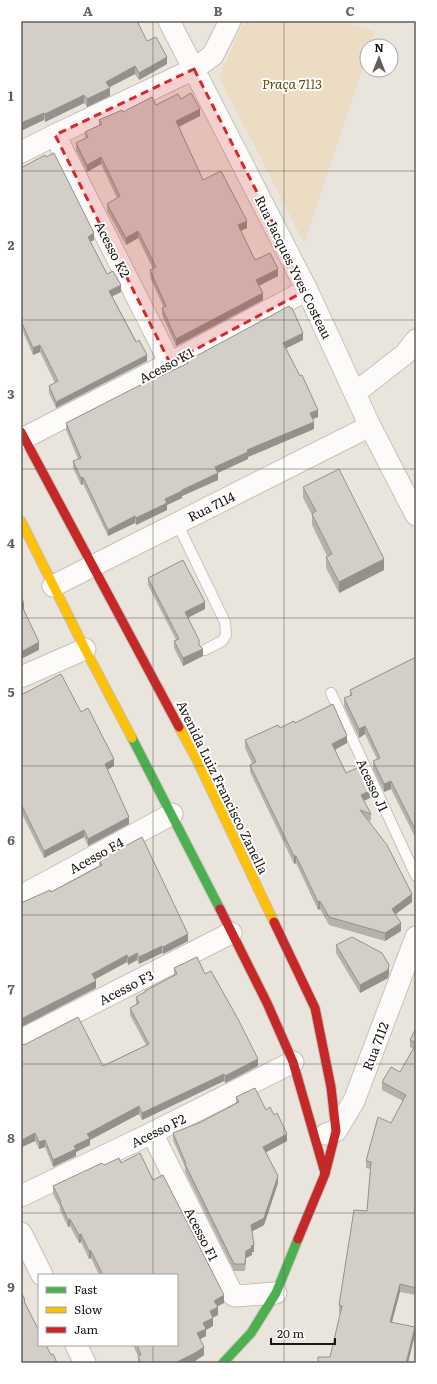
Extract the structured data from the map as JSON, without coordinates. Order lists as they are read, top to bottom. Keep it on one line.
{"streets":{"street":["Acesso K2","Rua Jacques Yves Costeau","Acesso K1","Rua 7114","Avenida Luiz Francisco Zanella","Acesso F4","Acesso F3","Rua 7112","Acesso F2","Acesso F1"],"lane":["Acesso J1"]},"crossings":[["Acesso K2","Acesso K1"],["Rua Jacques Yves Costeau","Acesso K1"],["Rua Jacques Yves Costeau","Rua 7114"],["Acesso K1","Avenida Luiz Francisco Zanella"],["Rua 7114","Avenida Luiz Francisco Zanella"],["Avenida Luiz Francisco Zanella","Rua 7112"],["Avenida Luiz Francisco Zanella","Acesso F1"],["Acesso F2","Acesso F1"]],"parks":["Praça 7113"],"legend":["Fast","Slow","Jam"],"scale_bar":"20 m","north":"top","grid":{"columns":["A","B","C"],"rows":["1","2","3","4","5","6","7","8","9"]}}
